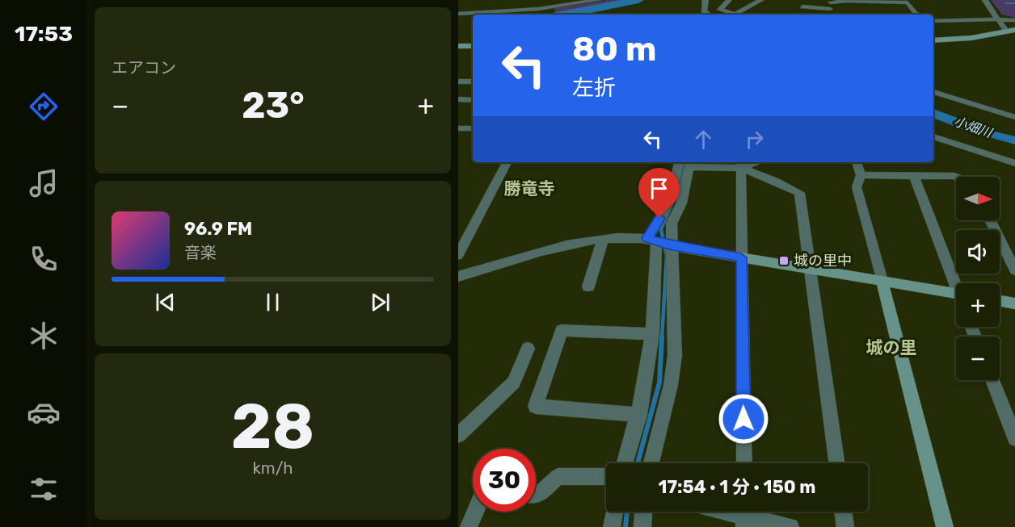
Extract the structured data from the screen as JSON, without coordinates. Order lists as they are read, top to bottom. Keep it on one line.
{"districts":["勝竜寺","城の里"],"water":["小畑川"],"places":{"transit":["城の里中"]},"north":"right","page":{"tabs":"17:53","tile":["エアコン",["28","km/h"]],"turn":["80 m","左折"],"heat":["−","23°","+"],"map_buttons":["+","−"],"song":["96.9 FM","音楽"],"limit":"30","trip":"17:54 · 1 分 · 150 m"}}
